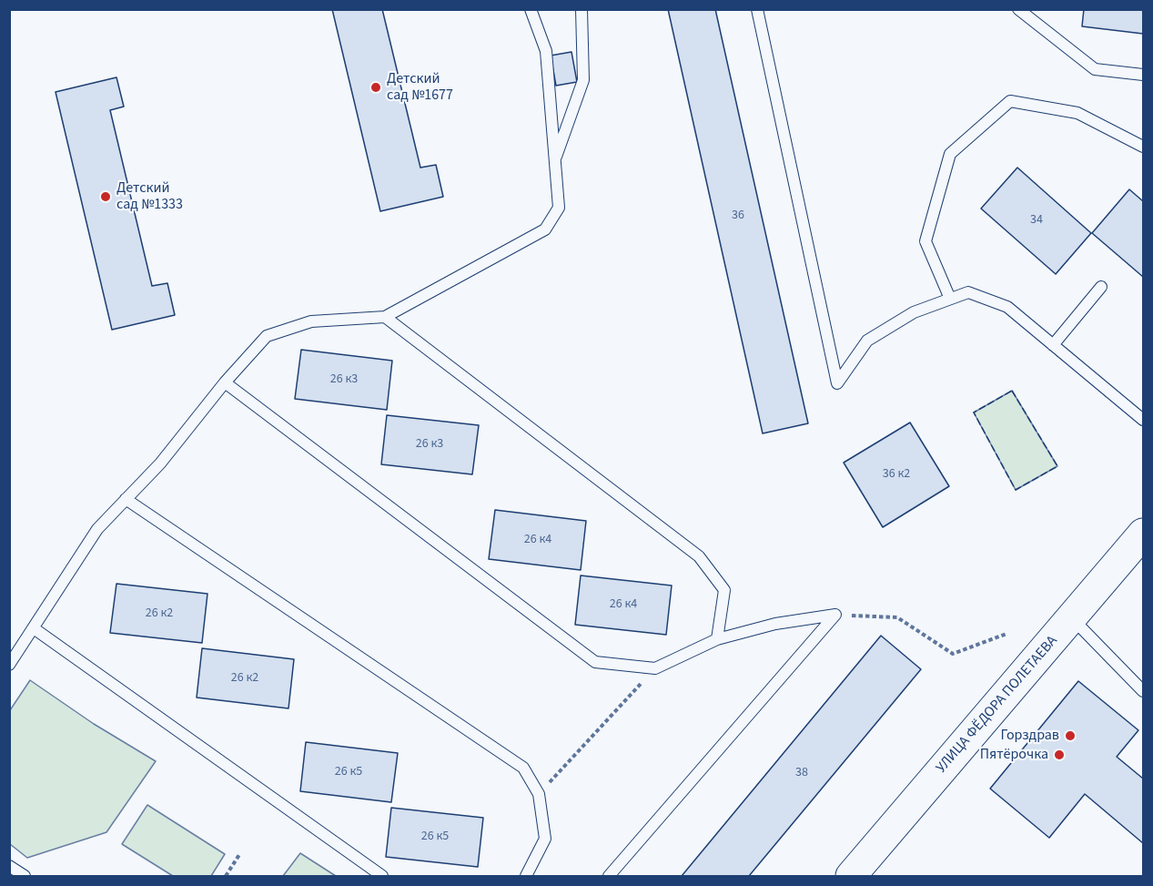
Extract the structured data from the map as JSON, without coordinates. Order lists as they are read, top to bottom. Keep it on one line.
{"streets":{"main road":["УЛИЦА ФЁДОРА ПОЛЕТАЕВА"]},"places":["Детский сад №1677","Детский сад №1333","Горздрав","Пятёрочка"],"house_numbers":["36","34","26 к3","26 к3","36 к2","26 к4","26 к4","26 к2","26 к2","26 к5","38","26 к5"]}
